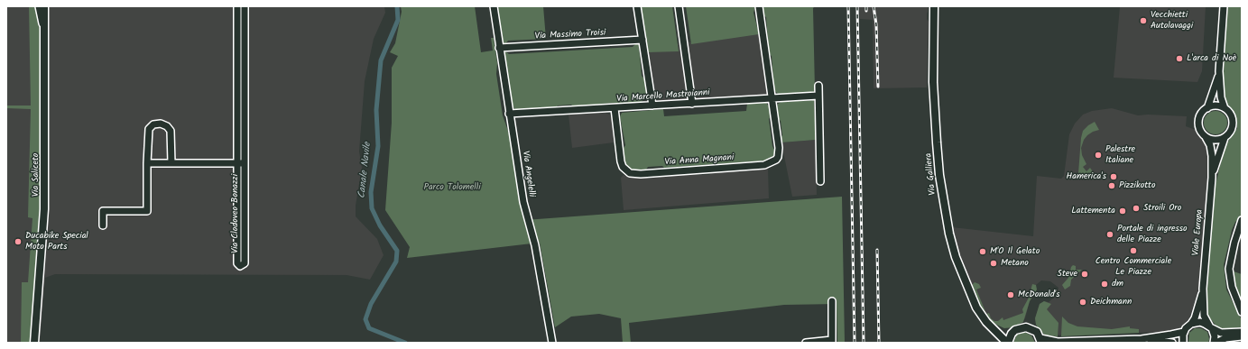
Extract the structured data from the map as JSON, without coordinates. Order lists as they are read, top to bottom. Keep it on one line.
{"streets":{"main road":["Via Galliera","Via Saliceto"],"street":["Via Massimo Troisi","Via Marcello Mastroianni","Via Anna Magnani","Via Angelelli","Via Clodoveo Bonazzi","Viale Europa"]},"crossings":[["Via Massimo Troisi","Via Angelelli"],["Via Marcello Mastroianni","Via Anna Magnani"],["Via Marcello Mastroianni","Via Angelelli"]],"water":["Canale Navile"],"parks":["Parco Tolomelli"],"places":["Vecchietti Autolavaggi","L'arca di Noè","Palestre Italiane","Hamerica's","Pizzikotto","Stroili Oro","Lattementa","Portale di ingresso delle Piazze","Ducabike Special Moto Parts","Centro Commerciale Le Piazze","M'O Il Gelato","Metano","Steve","dm","McDonald's","Deichmann"]}
